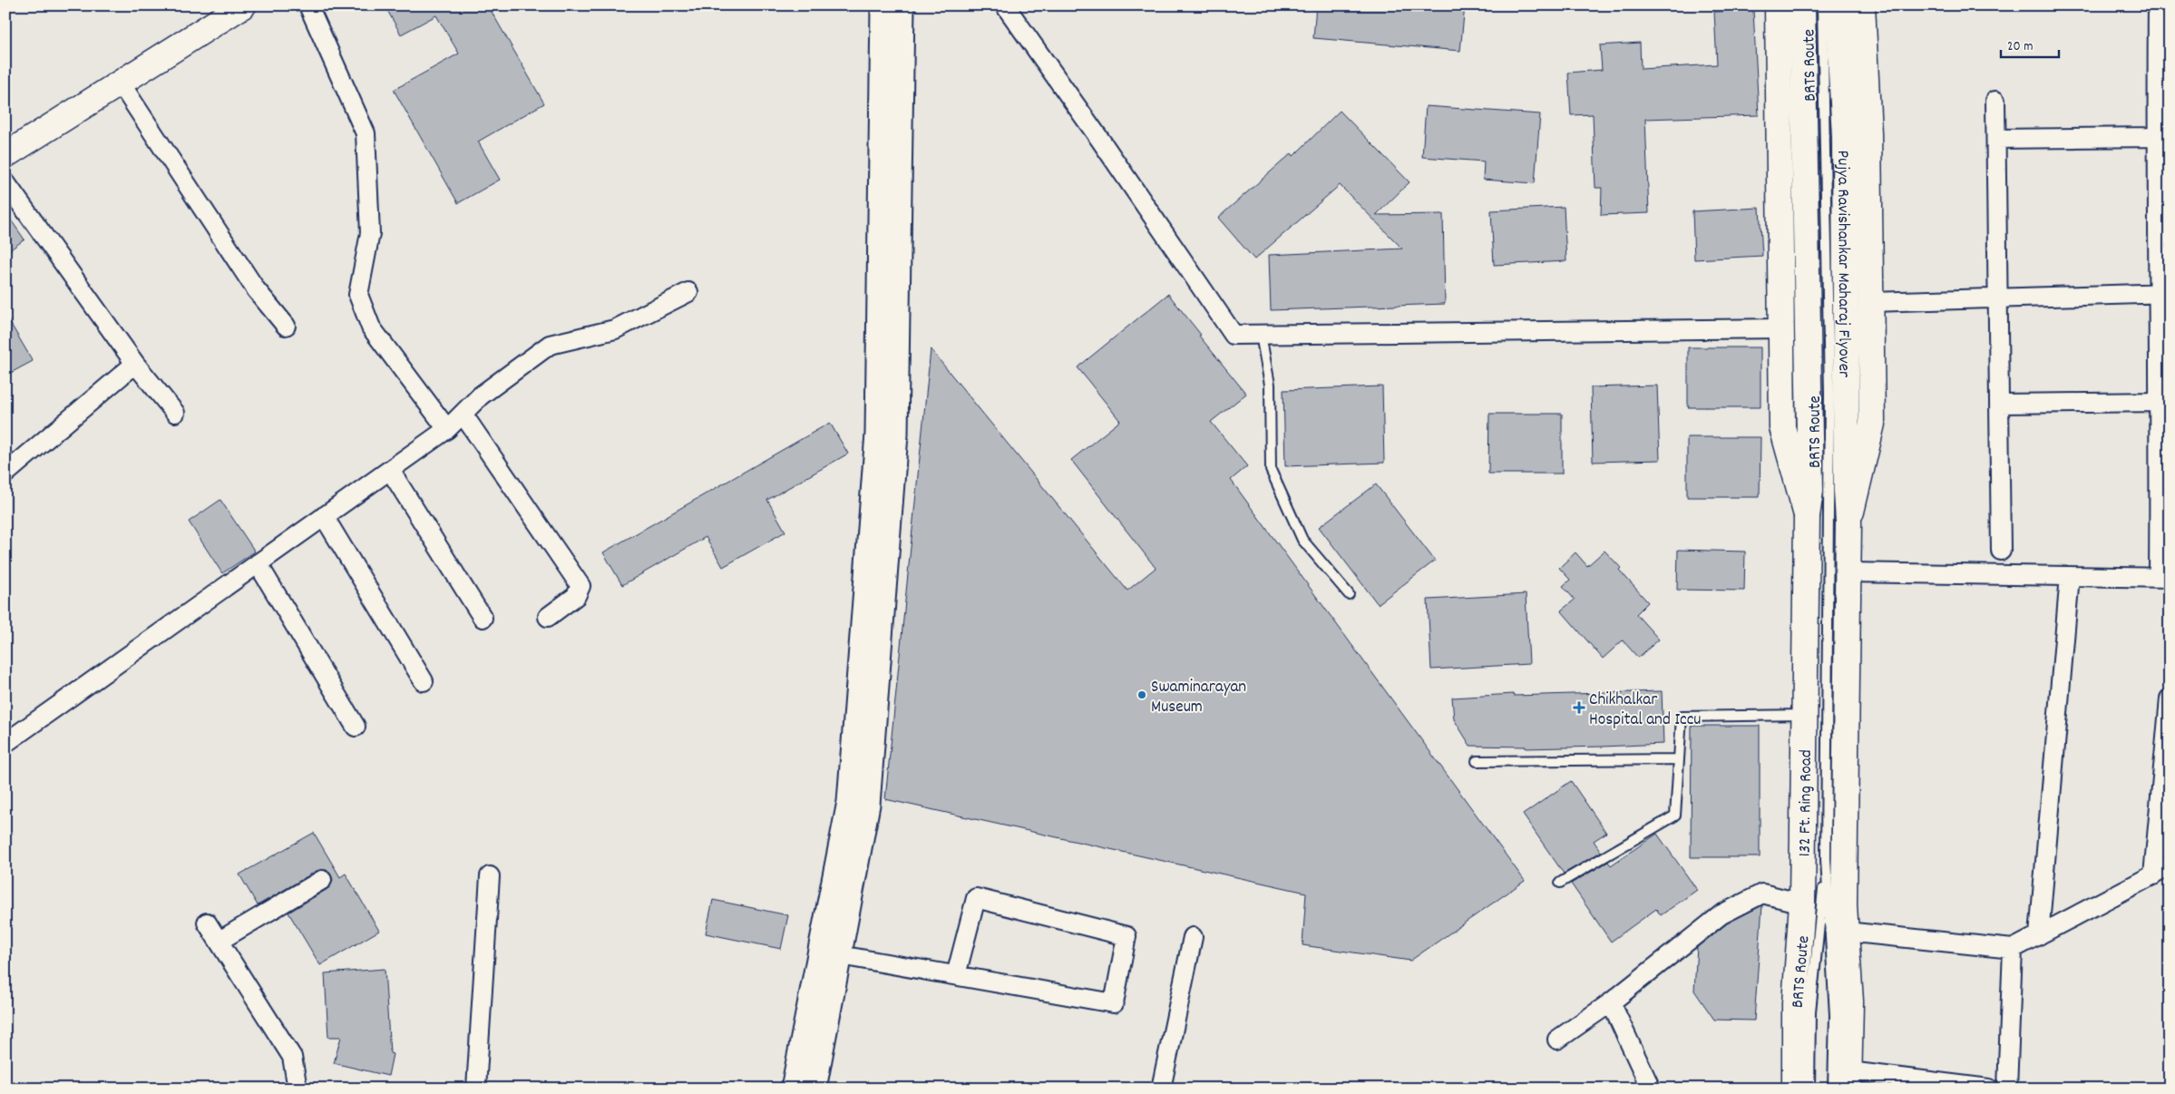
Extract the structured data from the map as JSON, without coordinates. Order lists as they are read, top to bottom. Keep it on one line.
{"streets":{"main road":["Pujya Ravishankar Maharaj Flyover","132 Ft. Ring Road"],"lane":["BRTS Route"]},"places":{"other":["Swaminarayan Museum"],"health":["Chikhalkar Hospital and Iccu"]},"scale_bar":"20 m"}
